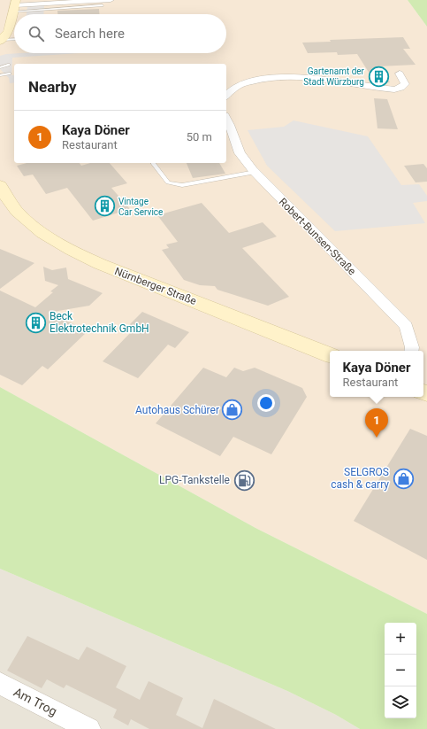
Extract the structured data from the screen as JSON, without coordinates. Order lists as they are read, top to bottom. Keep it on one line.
{"streets":{"street":["Robert-Bunsen-Straße","Nürnberger Straße","Am Trog"]},"places":{"building":["Gartenamt der Stadt Würzburg","Vintage Car Service","Beck Elektrotechnik GmbH"],"shop":["Autohaus Schürer","SELGROS cash & carry"],"fuel station":["LPG-Tankstelle"]},"page":{"search":"Search here","heading":"Nearby","list":[{"mark":"1","name":"Kaya Döner","note":"Restaurant","value":"50 m"}],"popup":["Kaya Döner","Restaurant"],"pins":"1","map_buttons":["+","−"]}}
